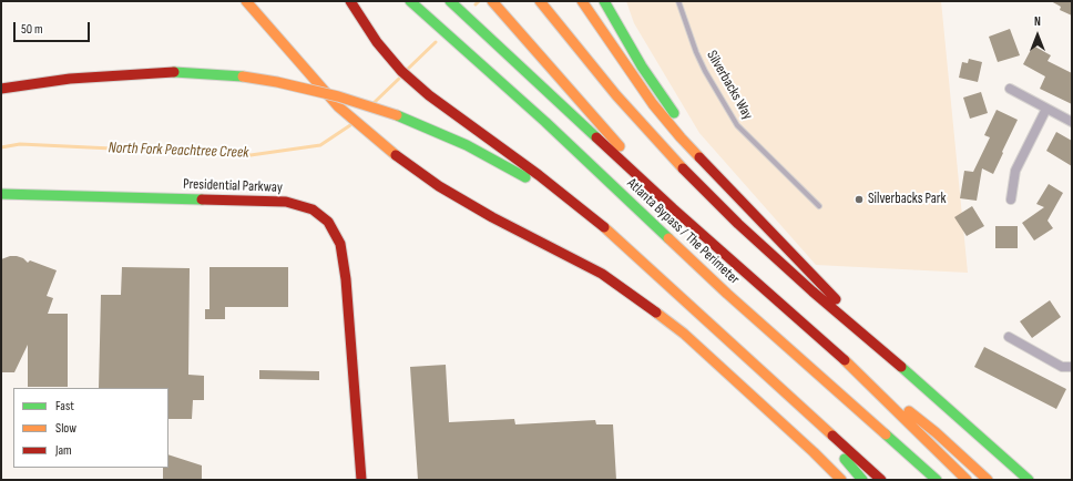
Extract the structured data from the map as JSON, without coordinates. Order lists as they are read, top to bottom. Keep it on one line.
{"streets":{"main road":["Presidential Parkway","Atlanta Bypass / The Perimeter"],"lane":["Silverbacks Way"]},"water":["North Fork Peachtree Creek"],"places":["Silverbacks Park"],"legend":["Fast","Slow","Jam"],"scale_bar":"50 m","north":"top"}
